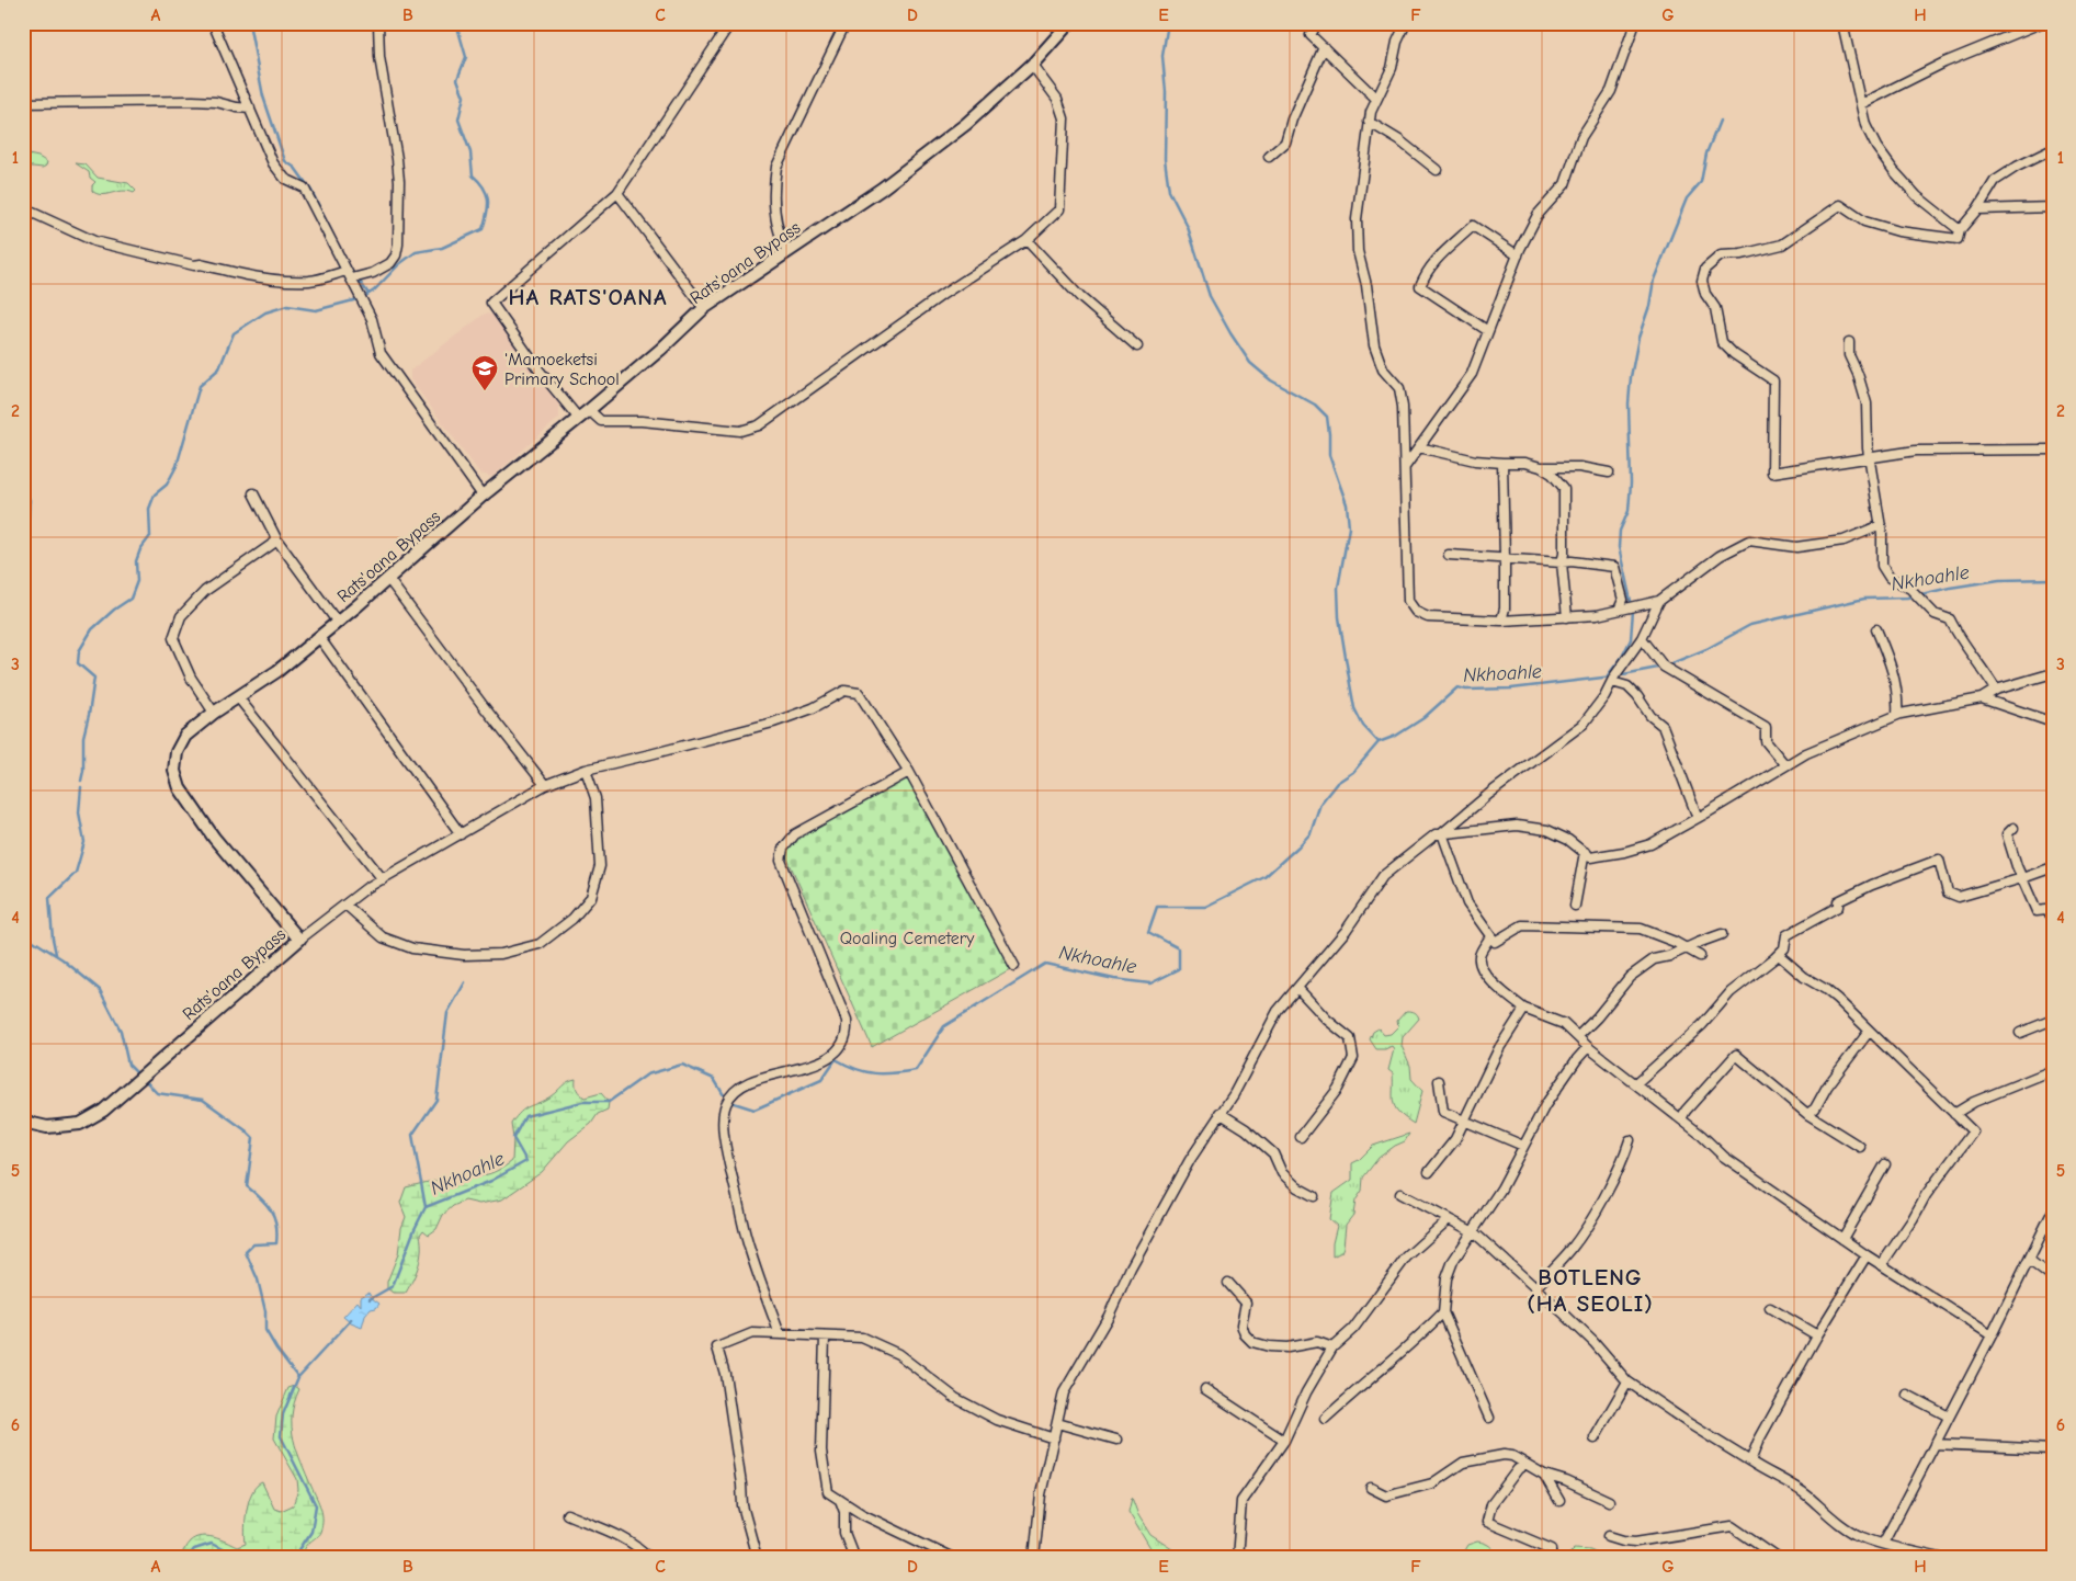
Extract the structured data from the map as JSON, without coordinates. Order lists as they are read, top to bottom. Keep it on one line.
{"streets":{"street":["Rats'oana Bypass"]},"districts":["HA RATS'OANA","BOTLENG (HA SEOLI)"],"water":["Nkhoahle"],"parks":["Qoaling Cemetery"],"places":{"school or university":["'Mamoeketsi Primary School"]},"grid":{"columns":["A","B","C","D","E","F","G","H"],"rows":["1","2","3","4","5","6"]}}
